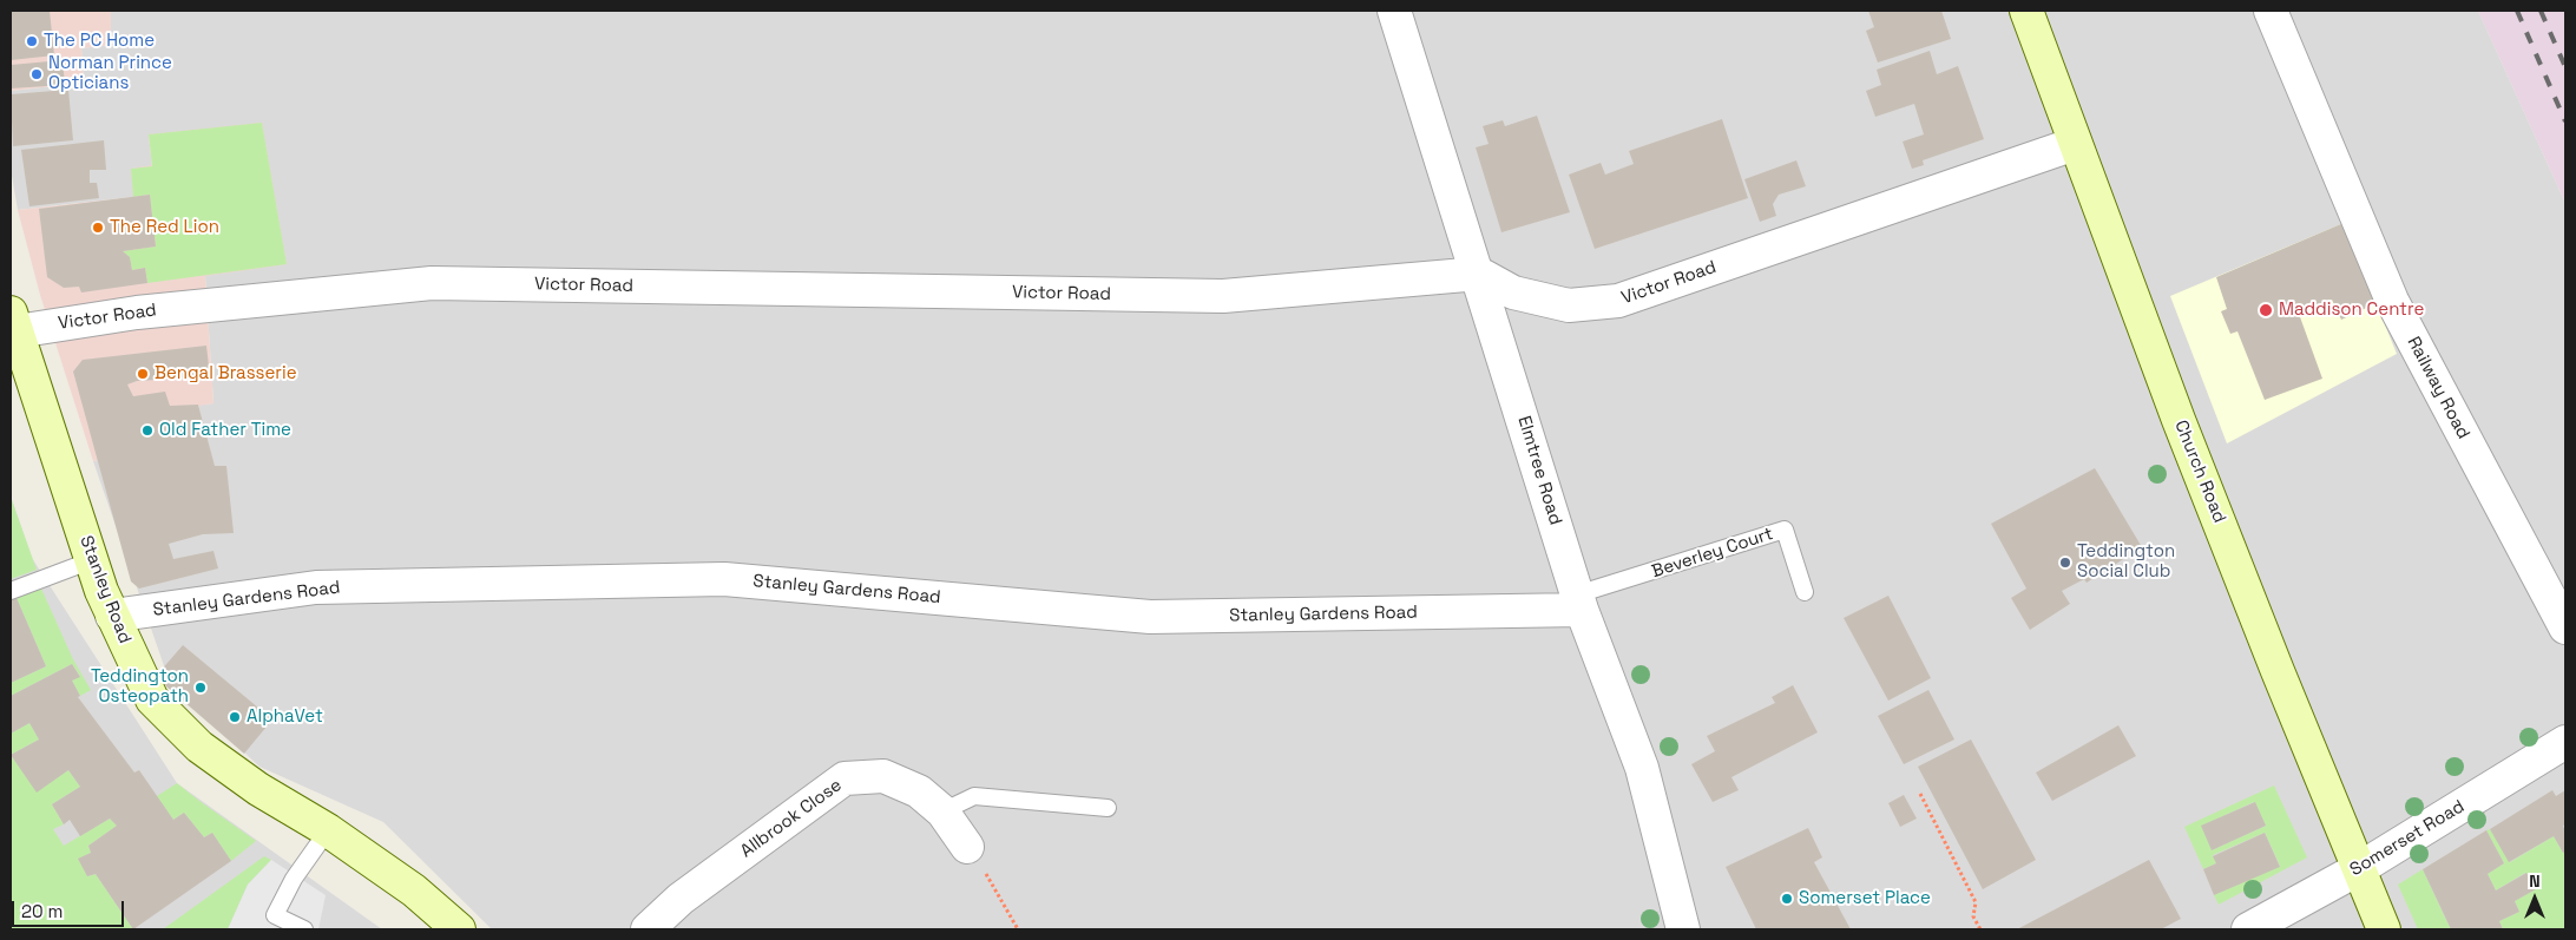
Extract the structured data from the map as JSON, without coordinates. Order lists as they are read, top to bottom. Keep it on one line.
{"streets":{"main road":["Church Road","Stanley Road"],"street":["Victor Road","Railway Road","Elmtree Road","Stanley Gardens Road","Allbrook Close","Somerset Road"],"lane":["Beverley Court"]},"crossings":[["Victor Road","Elmtree Road"],["Victor Road","Church Road"],["Victor Road","Stanley Road"],["Elmtree Road","Beverley Court"],["Elmtree Road","Stanley Gardens Road"],["Church Road","Somerset Road"],["Beverley Court","Stanley Gardens Road"],["Stanley Road","Stanley Gardens Road"]],"places":["The PC Home","Norman Prince Opticians","The Red Lion","Maddison Centre","Bengal Brasserie","Old Father Time","Teddington Social Club","Teddington Osteopath","AlphaVet","Somerset Place"],"scale_bar":"20 m","north":"top"}
